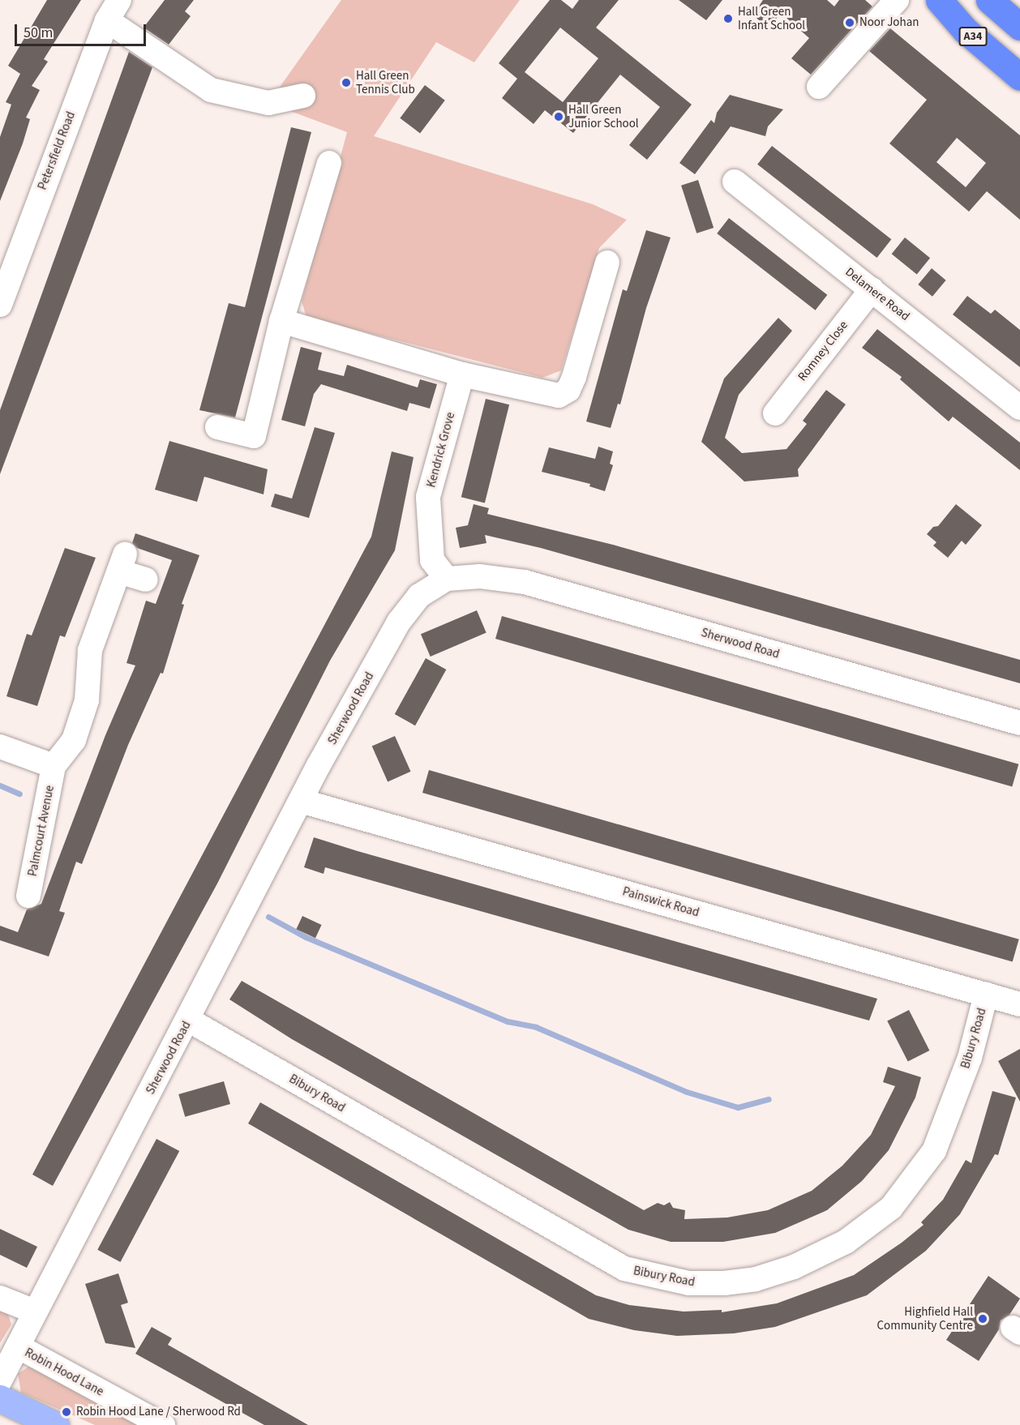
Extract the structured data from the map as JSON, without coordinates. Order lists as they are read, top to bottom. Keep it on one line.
{"streets":{"highway":["A34"],"street":["Petersfield Road","Delamere Road","Romney Close","Kendrick Grove","Sherwood Road","Palmcourt Avenue","Painswick Road","Bibury Road","Robin Hood Lane"]},"crossings":[["Delamere Road","Romney Close"],["Kendrick Grove","Sherwood Road"],["Sherwood Road","Painswick Road"],["Sherwood Road","Bibury Road"],["Sherwood Road","Robin Hood Lane"],["Painswick Road","Bibury Road"]],"places":["Hall Green Infant School","Noor Johan","Hall Green Tennis Club","Hall Green Junior School","Highfield Hall Community Centre","Robin Hood Lane / Sherwood Rd"],"scale_bar":"50 m"}
